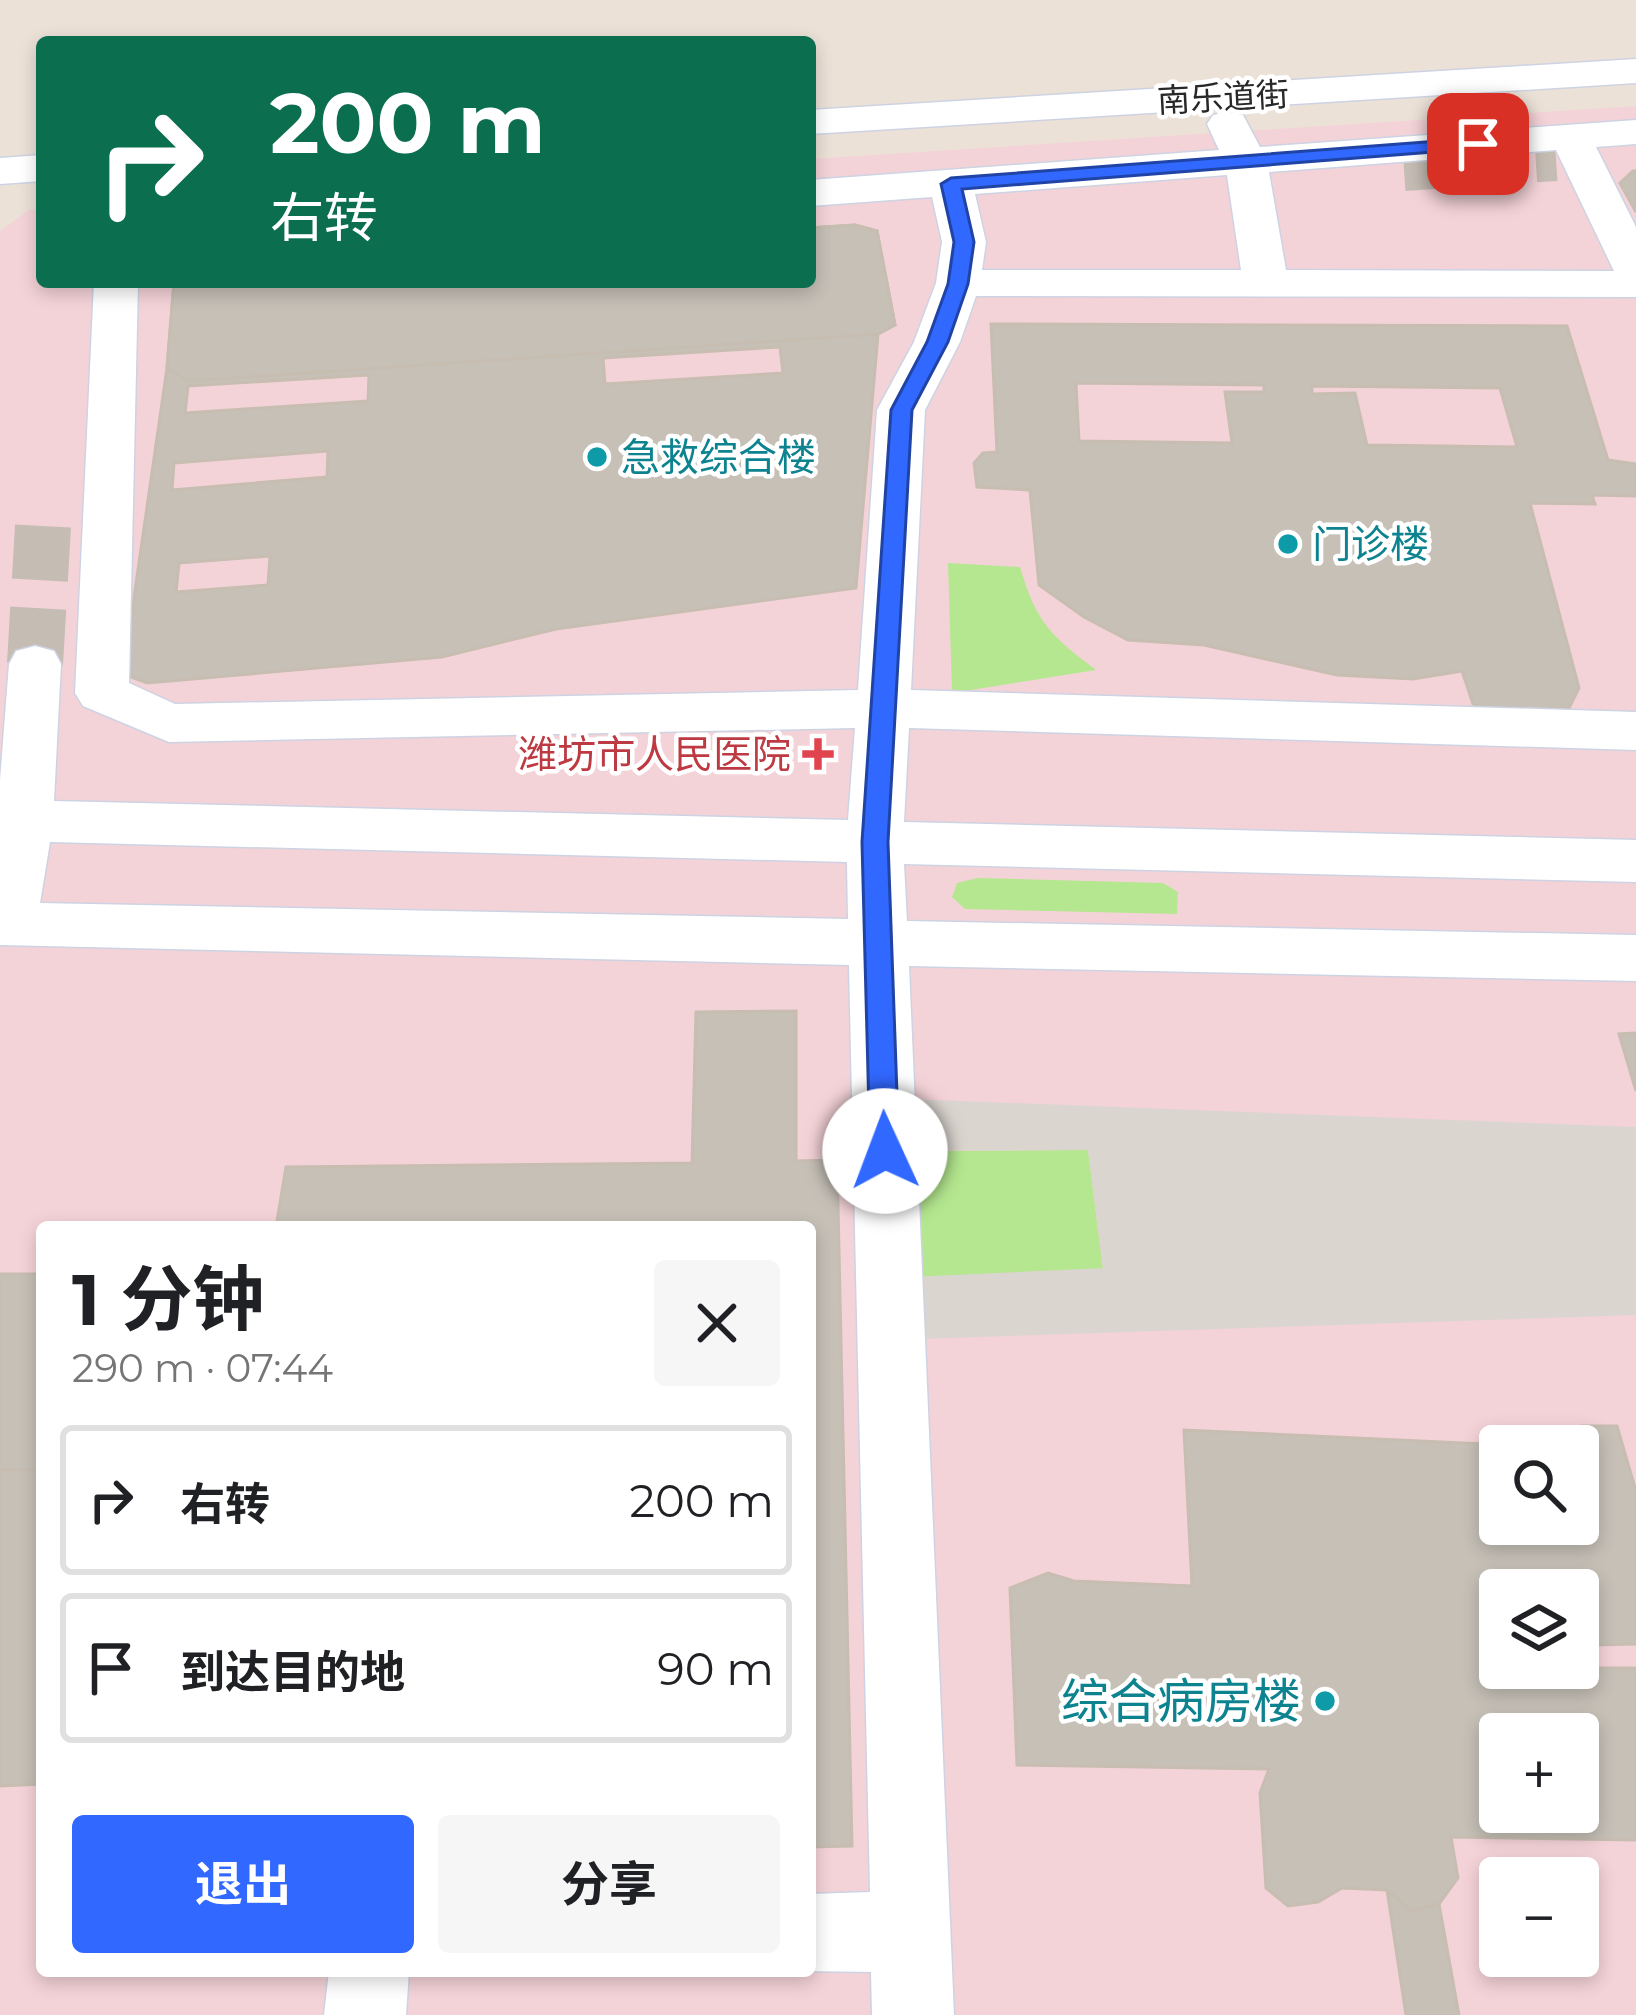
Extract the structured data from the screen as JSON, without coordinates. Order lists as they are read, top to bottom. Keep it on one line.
{"streets":{"street":["南乐道街"]},"places":{"other":["急救综合楼","门诊楼","综合病房楼"],"health":["潍坊市人民医院"]},"page":{"turn":["200 m","右转"],"heading":["1 分钟","290 m · 07:44"],"map_buttons":["+","−"],"list":[{"name":"右转","value":"200 m"},{"name":"到达目的地","value":"90 m"}],"buttons":["退出","分享"]}}
